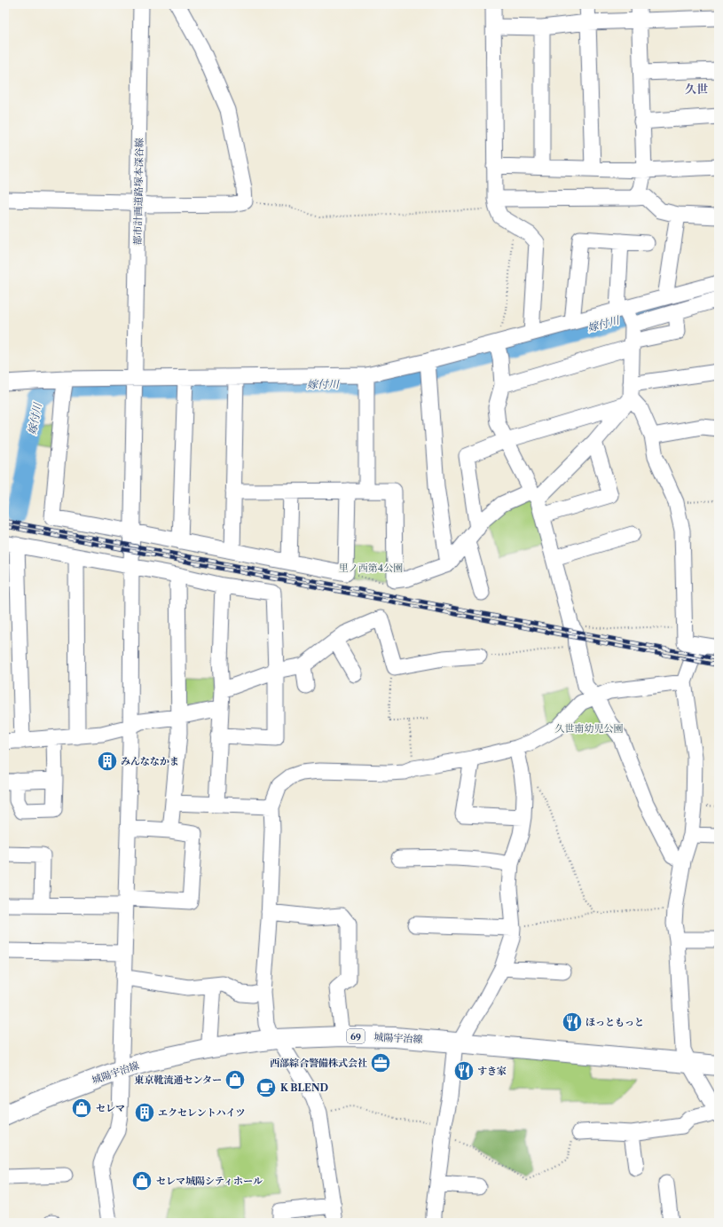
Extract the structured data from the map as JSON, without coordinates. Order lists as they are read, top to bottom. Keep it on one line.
{"streets":{"main road":["69","城陽宇治線"],"street":["都市計画道路塚本深谷線"]},"crossings":[["都市計画道路塚本深谷線","城陽宇治線"]],"districts":["久世"],"water":["嫁付川"],"parks":["里ノ西第4公園","久世南幼児公園"],"places":{"building":["みんななかま","エクセレントハイツ"],"restaurant":["ほっともっと","すき家"],"office":["西部綜合警備株式会社"],"shop":["東京靴流通センター","セレマ","セレマ城陽シティホール"],"cafe":["K BLEND"]}}
